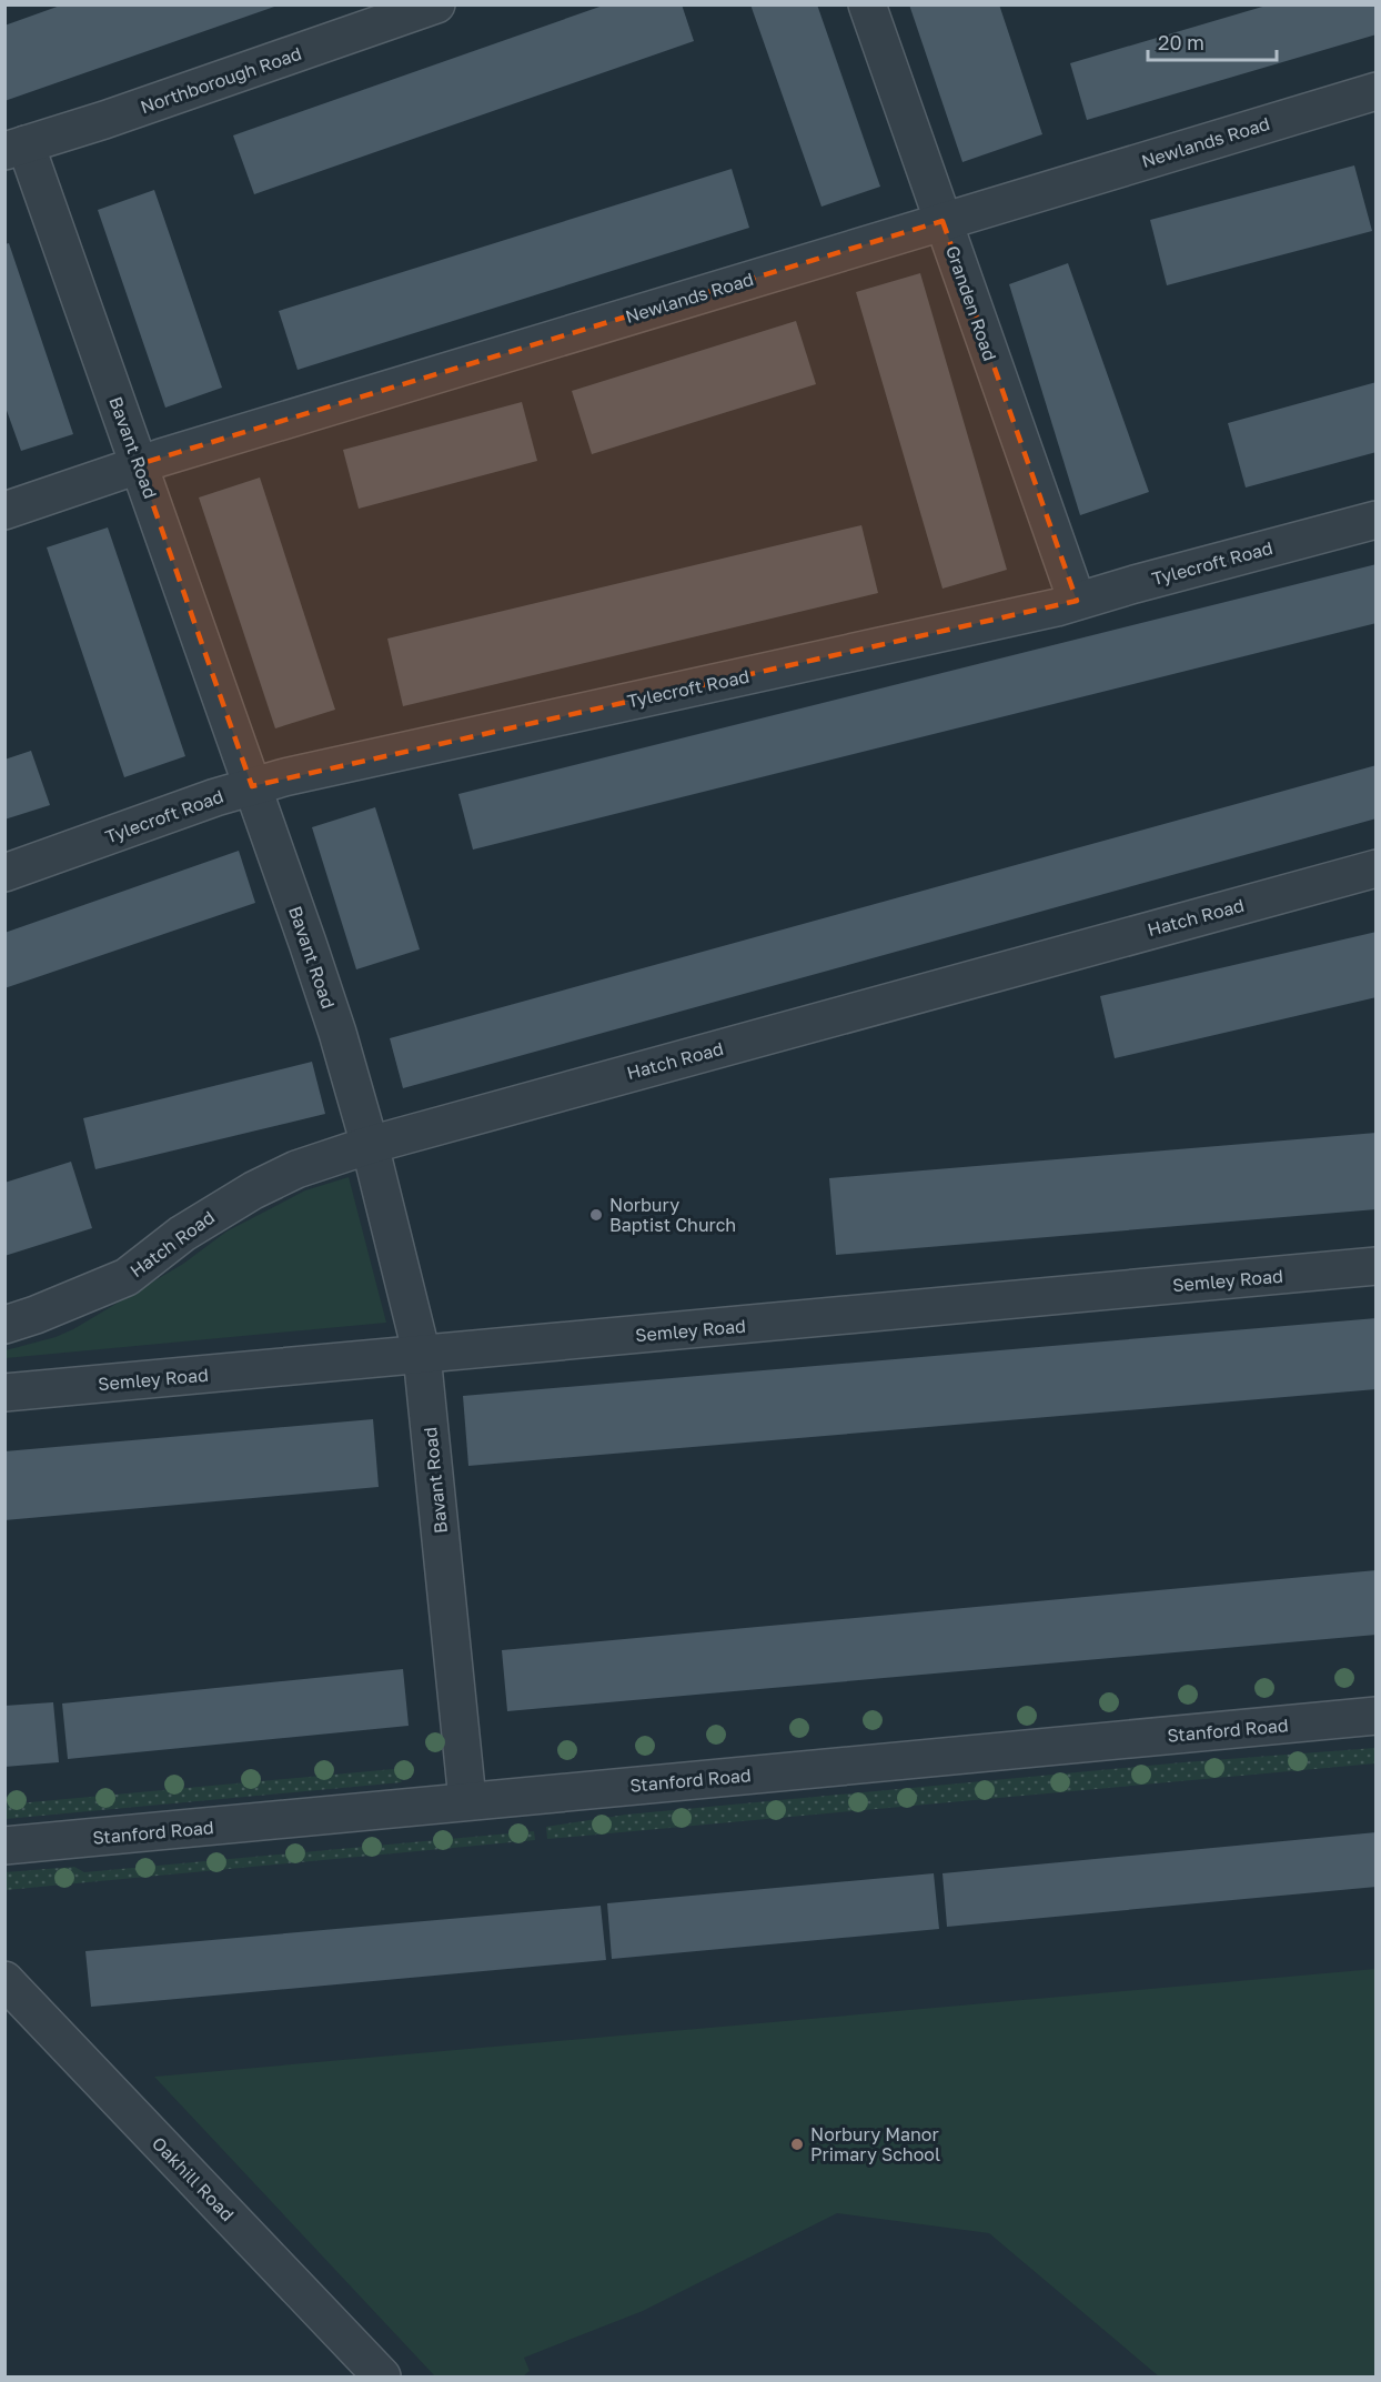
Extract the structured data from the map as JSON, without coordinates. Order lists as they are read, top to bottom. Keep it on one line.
{"streets":{"street":["Northborough Road","Newlands Road","Granden Road","Bavant Road","Tylecroft Road","Hatch Road","Semley Road","Stanford Road","Oakhill Road"]},"crossings":[["Northborough Road","Bavant Road"],["Newlands Road","Granden Road"],["Newlands Road","Bavant Road"],["Granden Road","Tylecroft Road"],["Bavant Road","Tylecroft Road"],["Bavant Road","Hatch Road"],["Bavant Road","Semley Road"],["Bavant Road","Stanford Road"]],"places":["Norbury Baptist Church","Norbury Manor Primary School"],"scale_bar":"20 m"}
